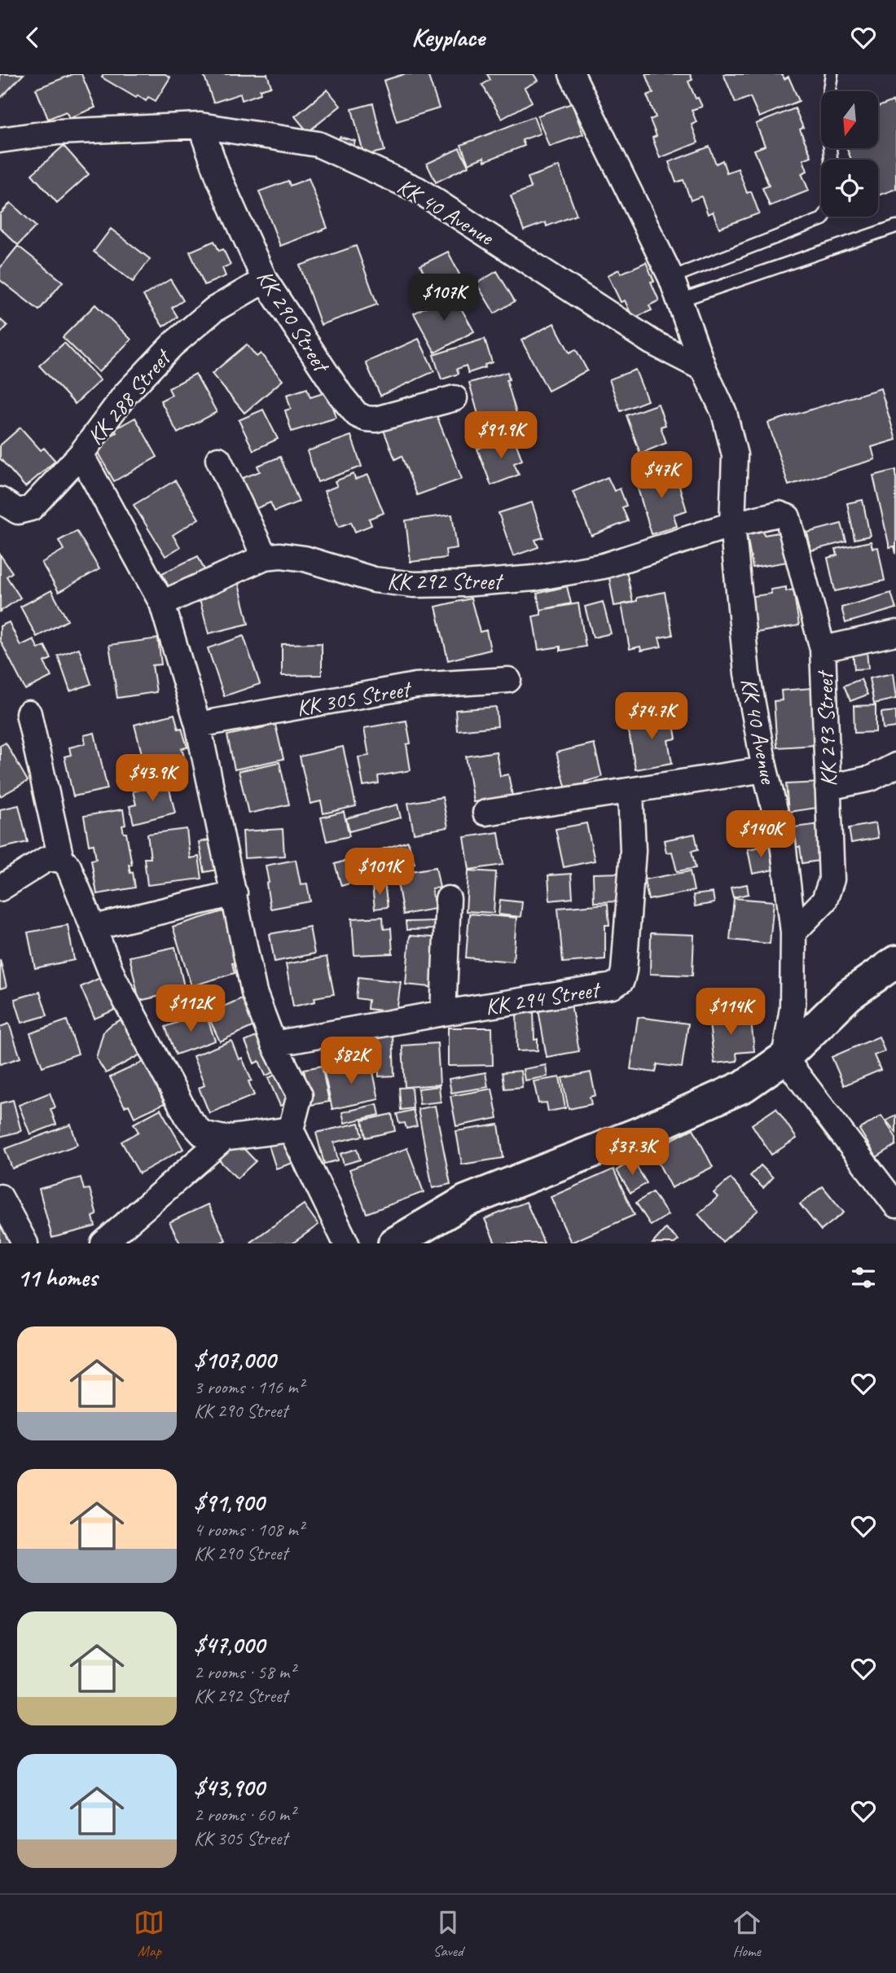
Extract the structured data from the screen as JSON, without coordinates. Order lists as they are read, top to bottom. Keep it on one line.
{"streets":{"street":["KK 40 Avenue","KK 290 Street","KK 288 Street","KK 292 Street","KK 305 Street","KK 293 Street","KK 294 Street"]},"crossings":[["KK 40 Avenue","KK 290 Street"],["KK 40 Avenue","KK 292 Street"],["KK 40 Avenue","KK 293 Street"],["KK 290 Street","KK 288 Street"],["KK 292 Street","KK 293 Street"]],"north":"bottom","page":{"header":"Keyplace","price":["$107K","$91.9K","$47K","$74.7K","$43.9K","$140K","$101K","$112K","$114K","$82K","$37.3K"],"heading":"11 homes","list":[{"name":"$107,000","note":"3 rooms · 116 m² · KK 290 Street"},{"name":"$91,900","note":"4 rooms · 108 m² · KK 290 Street"},{"name":"$47,000","note":"2 rooms · 58 m² · KK 292 Street"},{"name":"$43,900","note":"2 rooms · 60 m² · KK 305 Street"}],"tabs":["Map","Saved","Home"]}}
